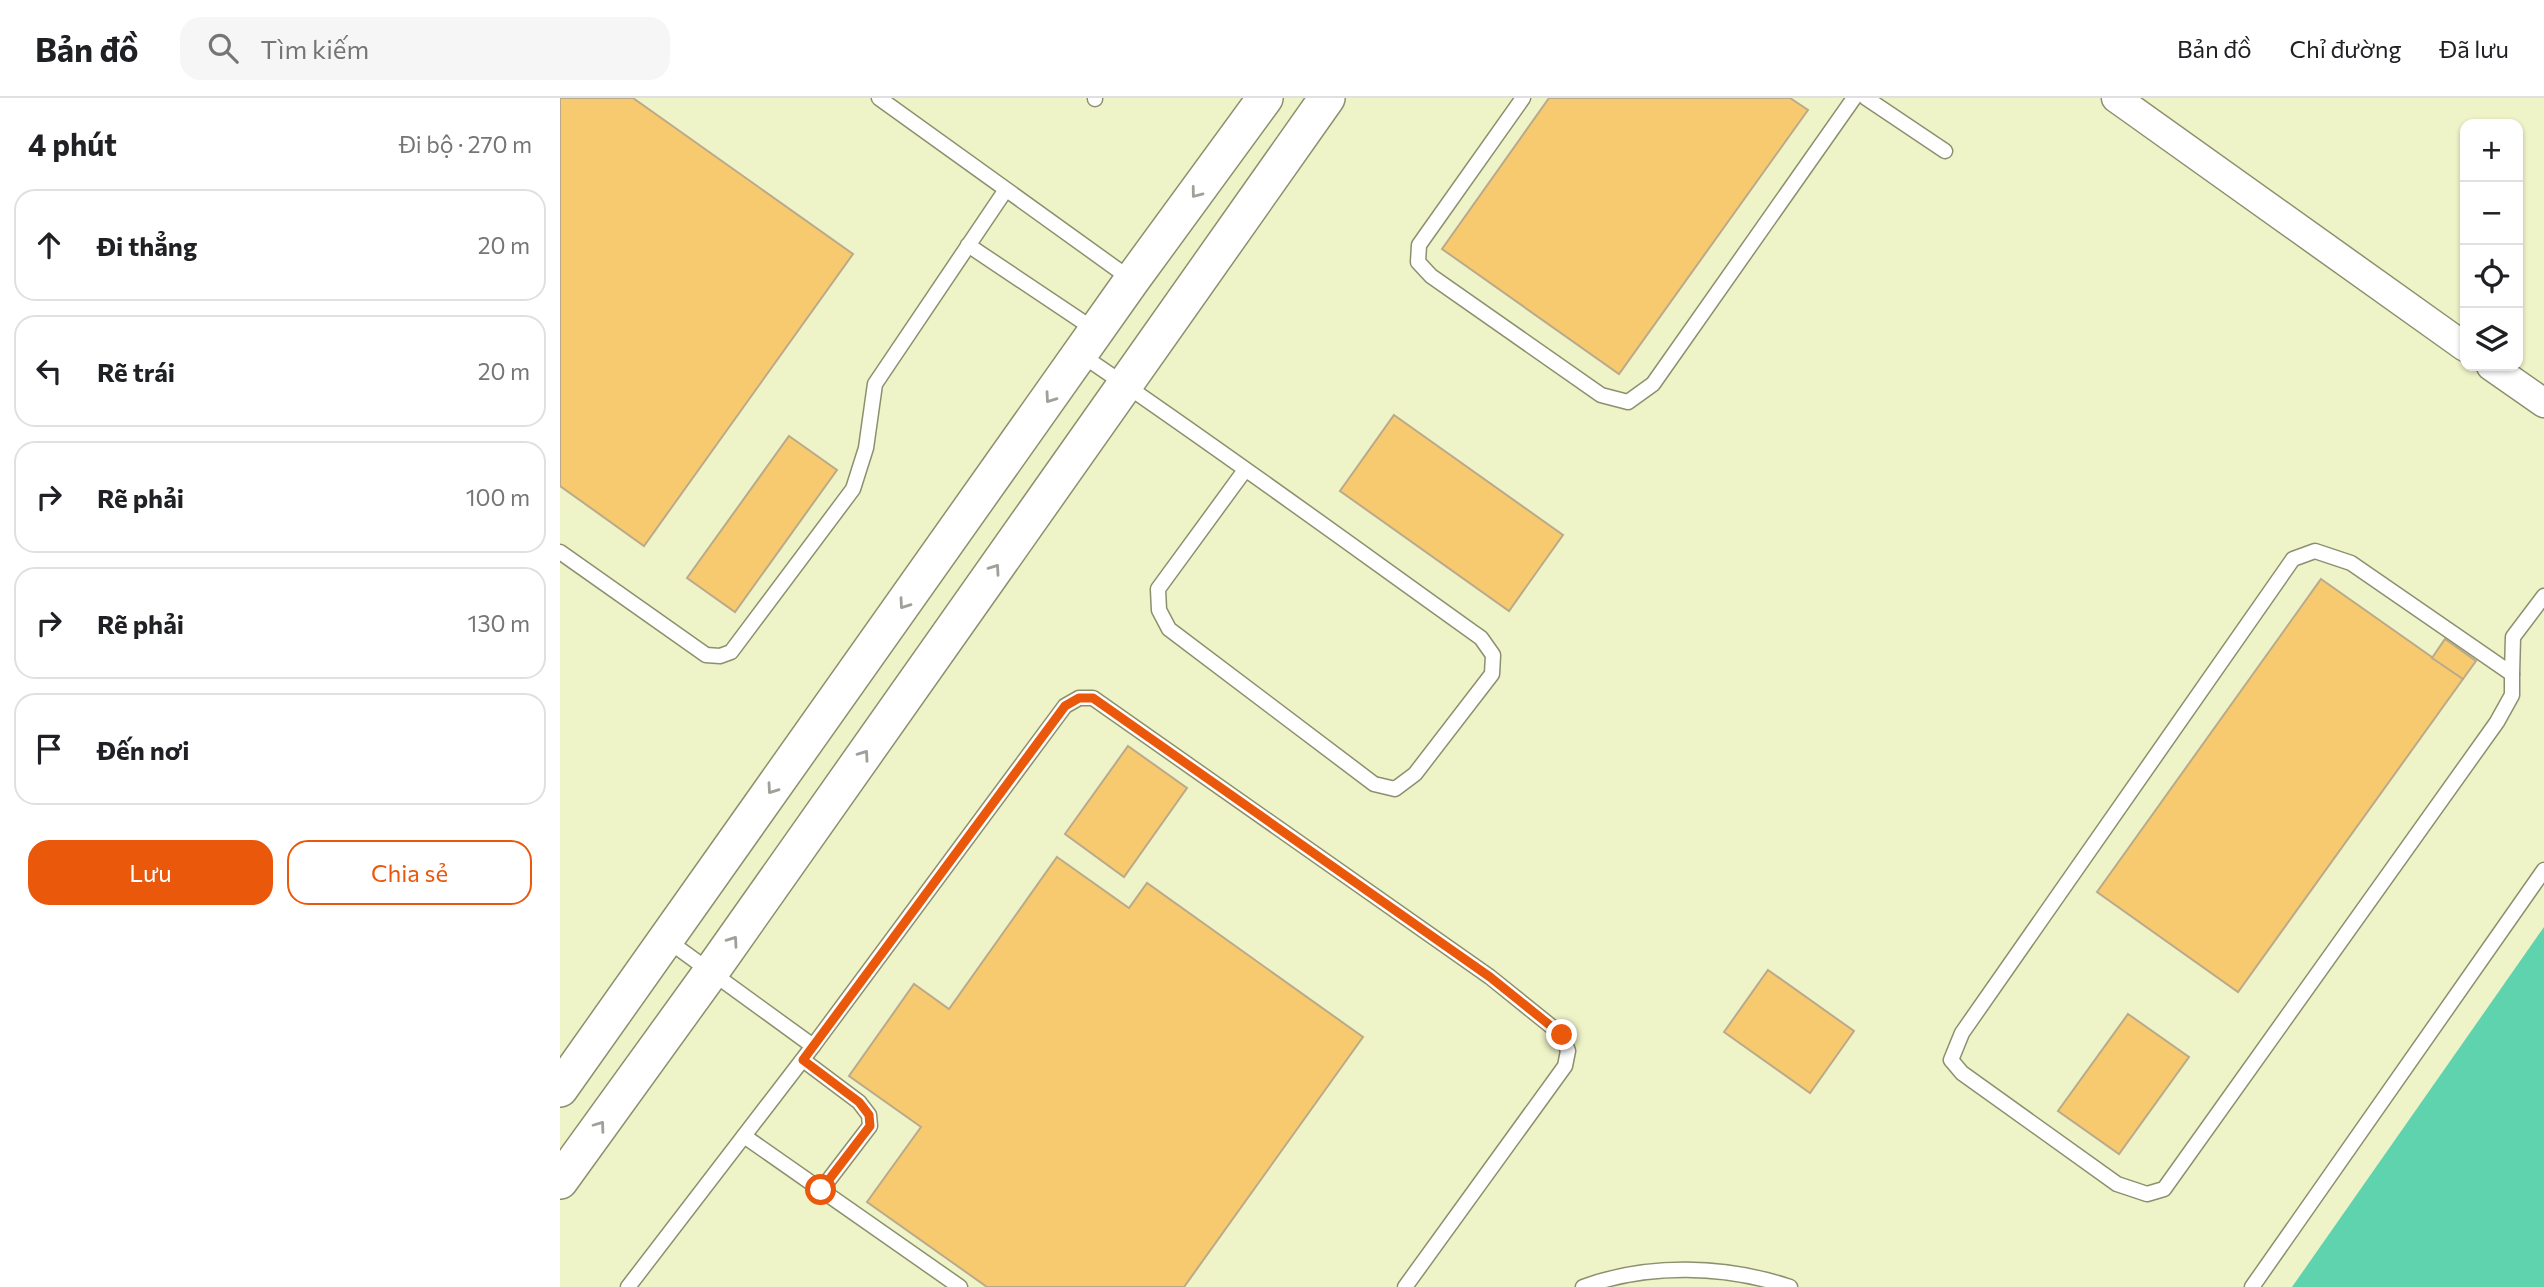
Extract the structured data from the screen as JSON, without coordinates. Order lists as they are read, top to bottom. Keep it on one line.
{"page":{"header":"Bản đồ","search":"Tìm kiếm","nav":["Bản đồ","Chỉ đường","Đã lưu"],"heading":["4 phút","Đi bộ · 270 m"],"map_buttons":["+","−"],"list":[["Đi thẳng","20 m"],["Rẽ trái","20 m"],["Rẽ phải","100 m"],["Rẽ phải","130 m"],"Đến nơi"],"buttons":["Lưu","Chia sẻ"]}}
